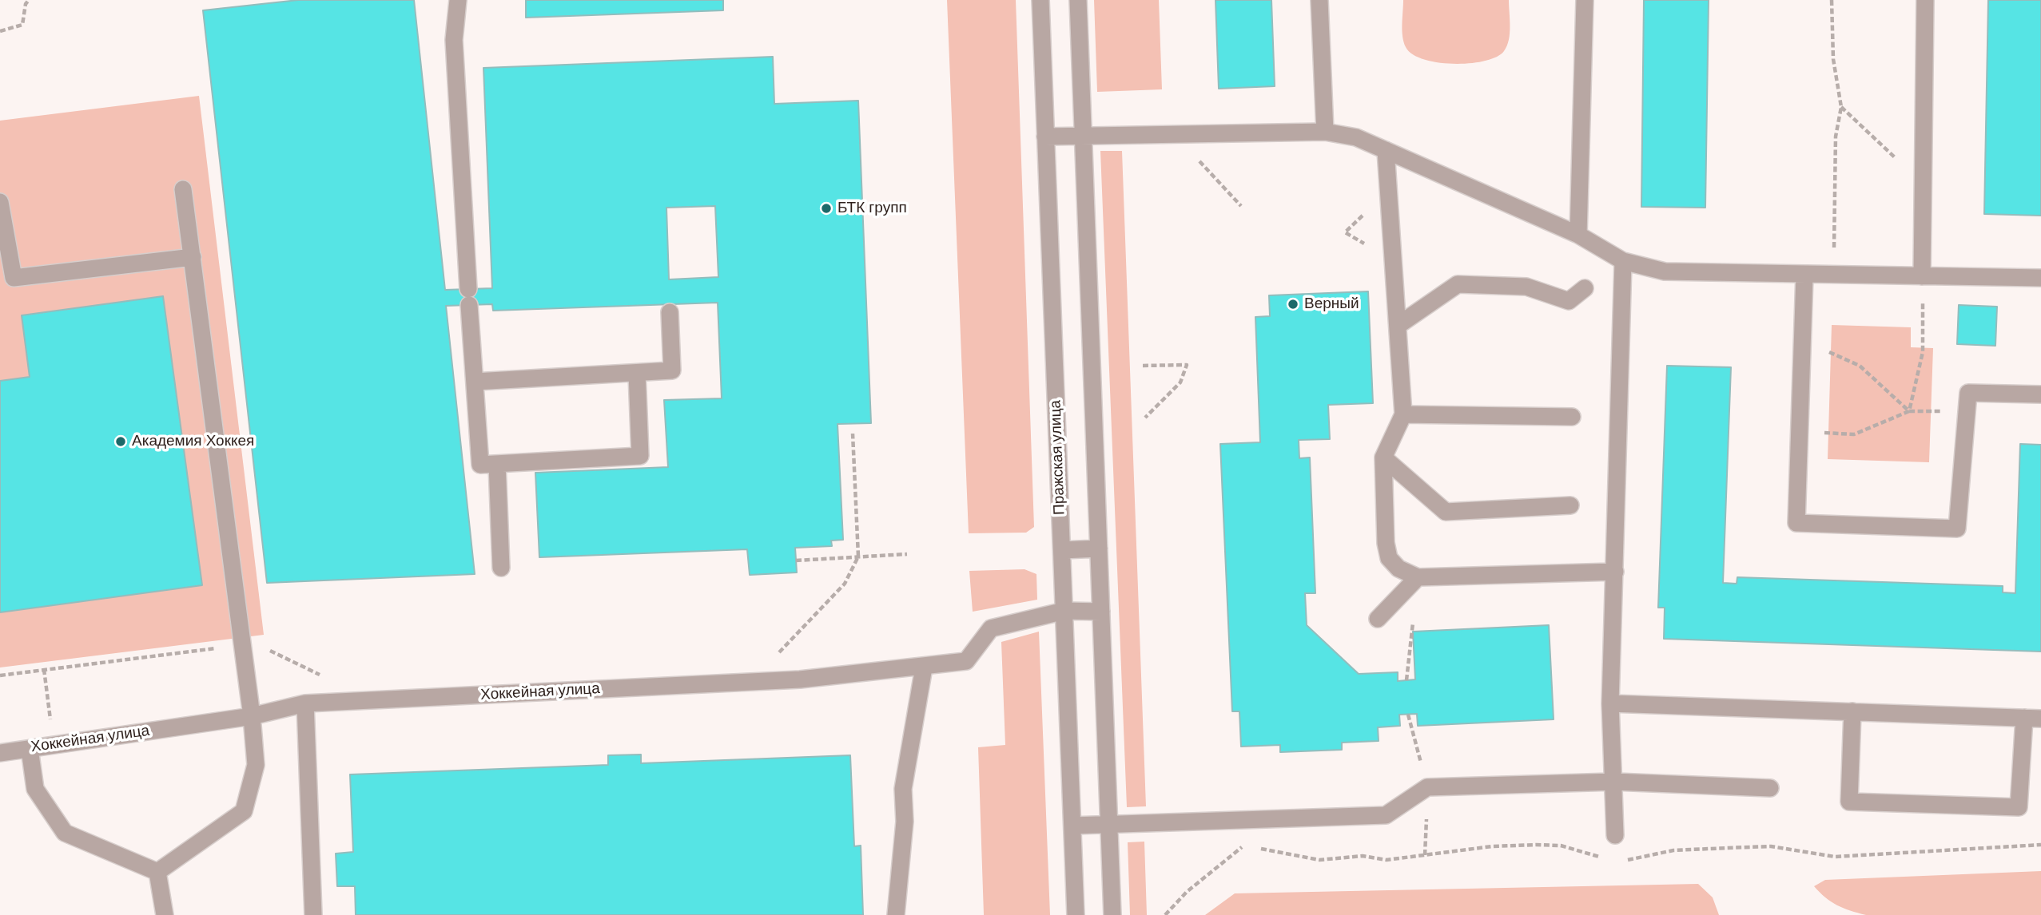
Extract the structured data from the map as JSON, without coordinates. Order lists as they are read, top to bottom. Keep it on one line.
{"streets":{"street":["Пражская улица","Хоккейная улица"]},"crossings":[["Пражская улица","Хоккейная улица"]],"places":["БТК групп","Верный","Академия Хоккея"]}
